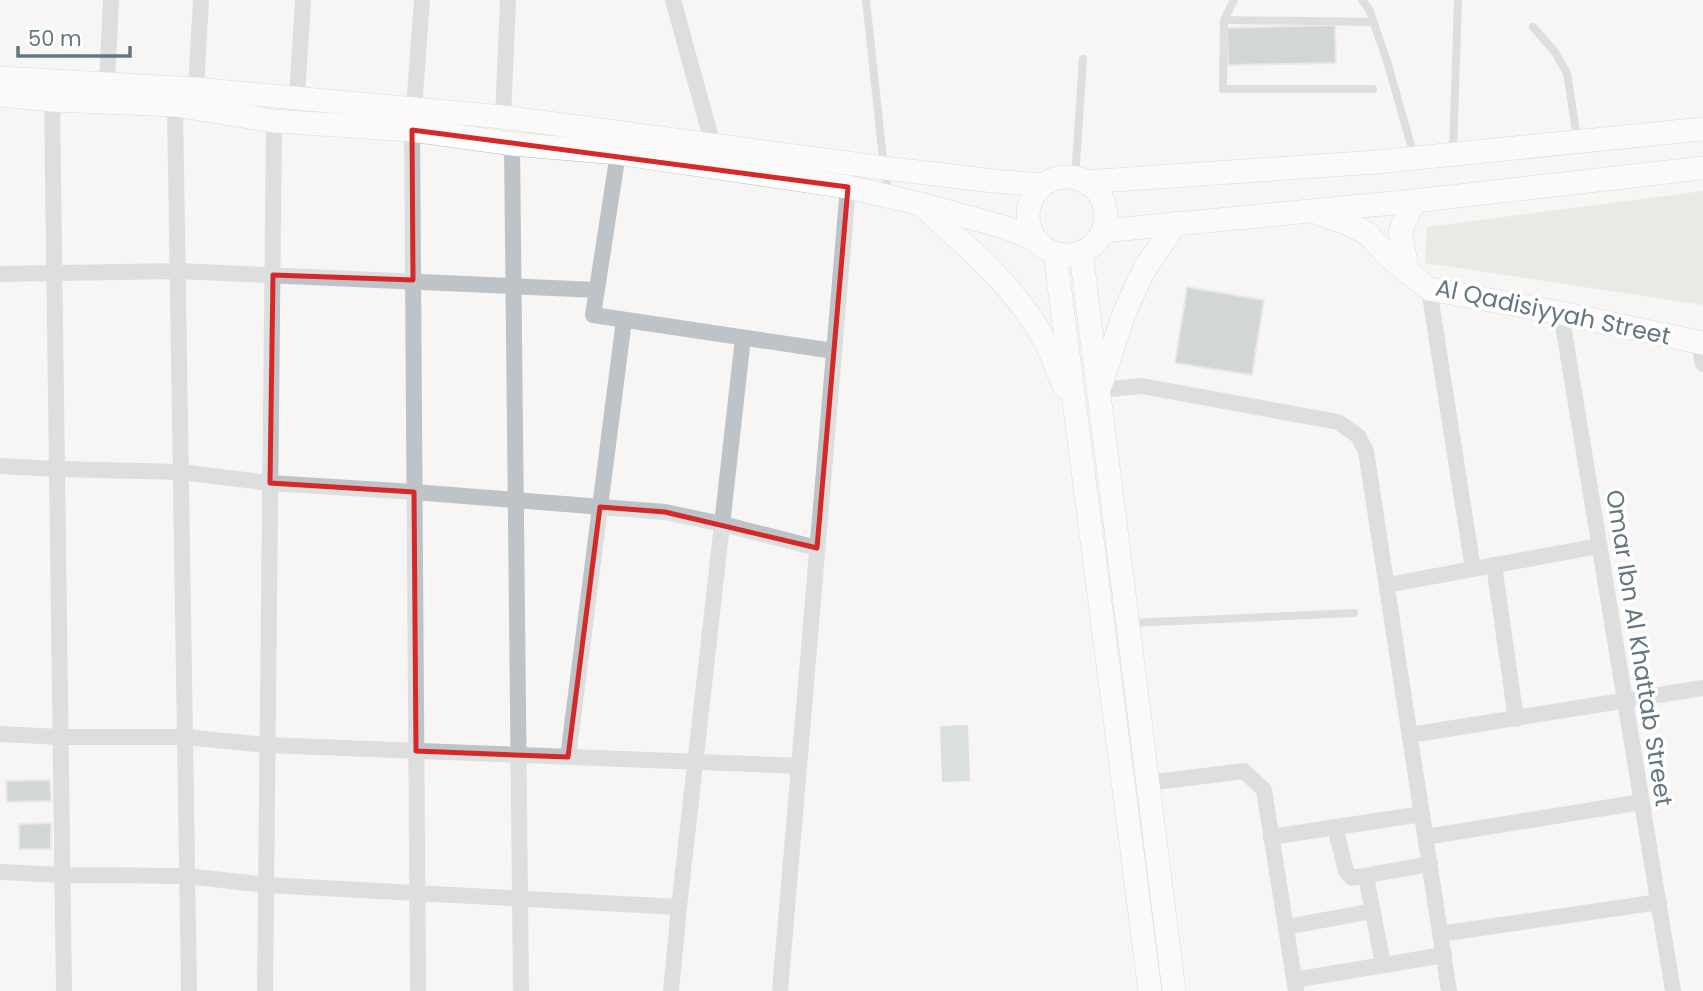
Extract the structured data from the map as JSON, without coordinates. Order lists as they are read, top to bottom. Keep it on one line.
{"streets":{"main road":["Al Qadisiyyah Street"],"street":["Omar Ibn Al Khattab Street"]},"crossings":[["Al Qadisiyyah Street","Omar Ibn Al Khattab Street"]],"scale_bar":"50 m"}
